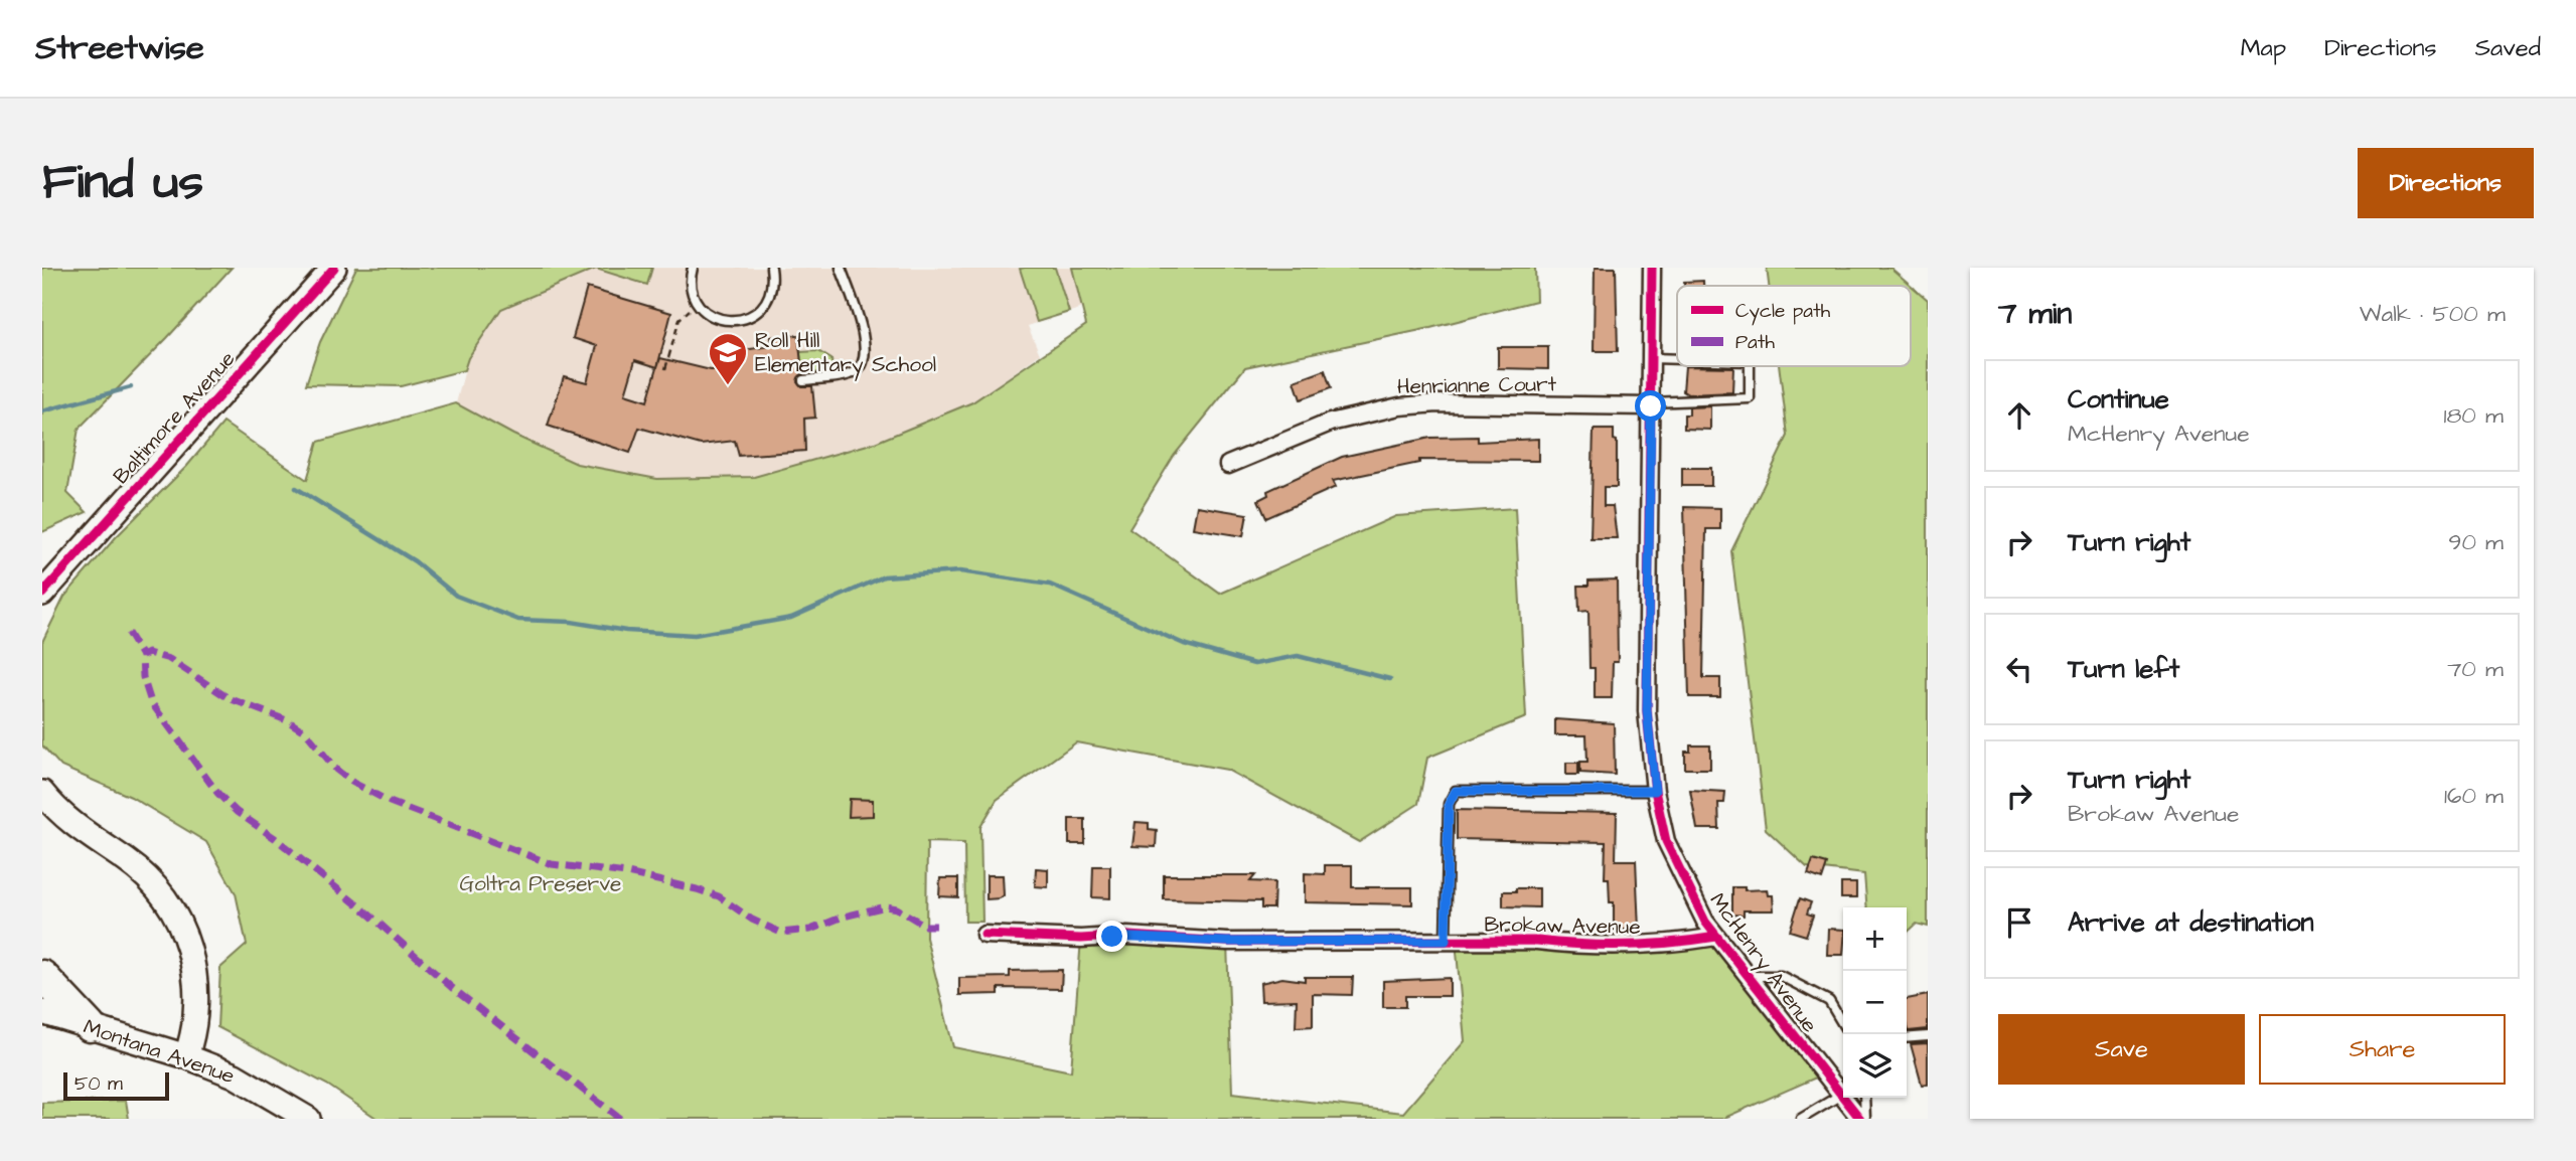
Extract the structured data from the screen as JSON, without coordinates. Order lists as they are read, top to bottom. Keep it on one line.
{"streets":{"street":["Henrianne Court","Baltimore Avenue","Brokaw Avenue","McHenry Avenue","Montana Avenue"]},"crossings":[["Henrianne Court","McHenry Avenue"],["Brokaw Avenue","McHenry Avenue"]],"parks":["Goltra Preserve"],"places":{"school or university":["Roll Hill Elementary School"]},"legend":["Cycle path","Path"],"scale_bar":"50 m","page":{"header":"Streetwise","nav":["Map","Directions","Saved"],"buttons":["Directions",["Save","Share"]],"title":"Find us","heading":["7 min","Walk · 500 m"],"list":[["Continue","McHenry Avenue","180 m"],["Turn right","90 m"],["Turn left","70 m"],["Turn right","Brokaw Avenue","160 m"],"Arrive at destination"],"map_buttons":["+","−"],"scale":"50 m"}}
